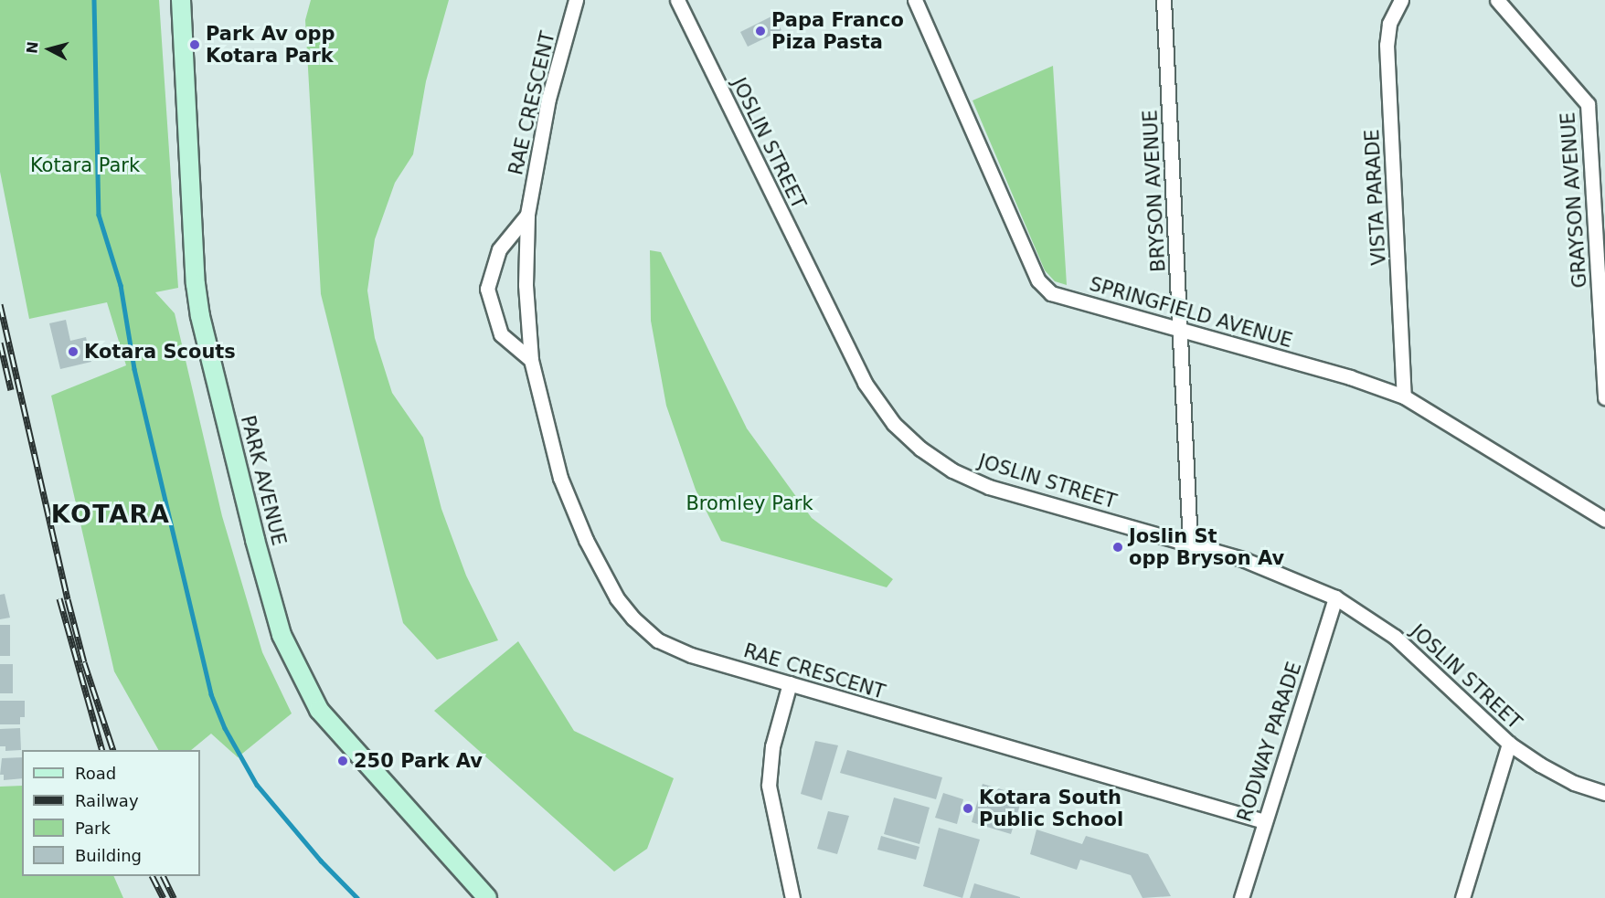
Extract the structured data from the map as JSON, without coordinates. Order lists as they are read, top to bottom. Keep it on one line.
{"streets":{"main road":["PARK AVENUE"],"street":["RAE CRESCENT","JOSLIN STREET","BRYSON AVENUE","VISTA PARADE","GRAYSON AVENUE","SPRINGFIELD AVENUE","RODWAY PARADE"]},"crossings":[["RAE CRESCENT","RODWAY PARADE"],["JOSLIN STREET","BRYSON AVENUE"],["JOSLIN STREET","RODWAY PARADE"],["BRYSON AVENUE","SPRINGFIELD AVENUE"],["VISTA PARADE","SPRINGFIELD AVENUE"]],"districts":["KOTARA"],"parks":["Kotara Park","Bromley Park"],"places":["Papa Franco Piza Pasta","Park Av opp Kotara Park","Kotara Scouts","Joslin St opp Bryson Av","250 Park Av","Kotara South Public School"],"legend":["Road","Railway","Park","Building"],"north":"left"}
